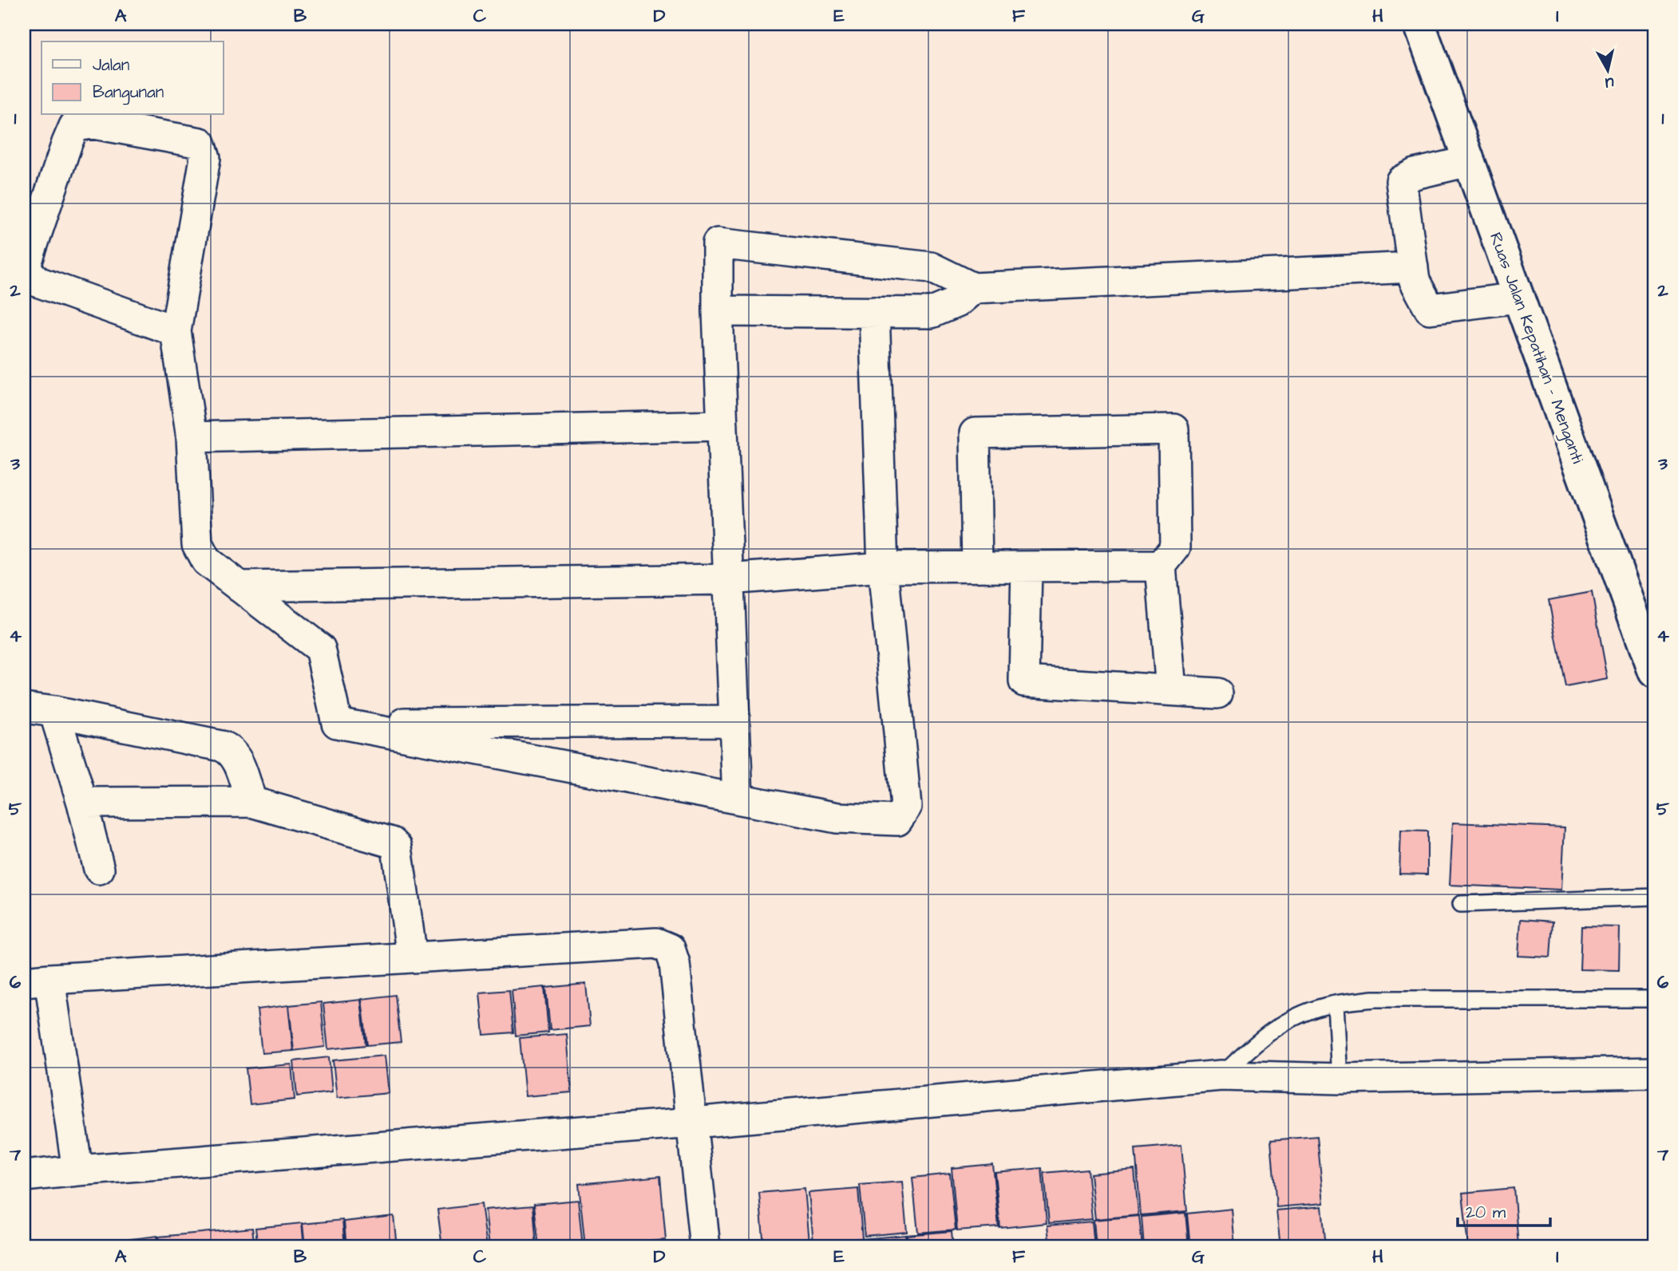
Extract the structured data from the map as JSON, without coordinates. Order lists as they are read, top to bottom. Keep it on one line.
{"streets":{"main road":["Ruas Jalan Kepatihan - Menganti"]},"legend":["Jalan","Bangunan"],"scale_bar":"20 m","north":"bottom","grid":{"columns":["A","B","C","D","E","F","G","H","I"],"rows":["1","2","3","4","5","6","7"]}}
